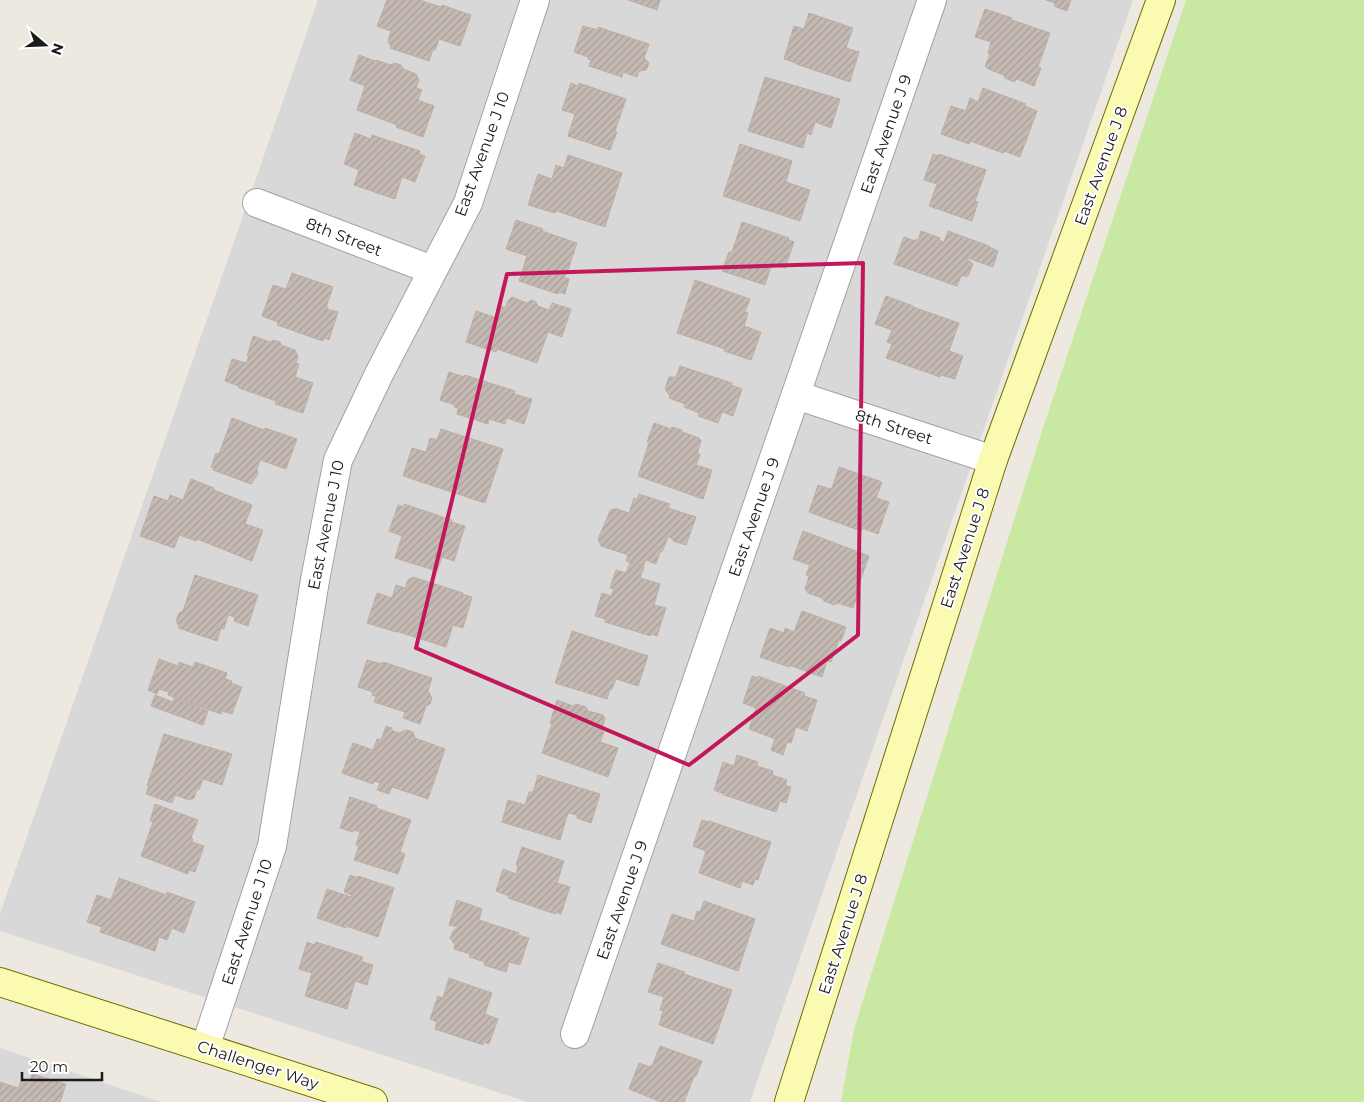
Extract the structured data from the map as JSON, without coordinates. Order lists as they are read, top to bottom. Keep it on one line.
{"streets":{"street":["East Avenue J 9","East Avenue J 10","East Avenue J 8","8th Street","Challenger Way"]},"crossings":[["East Avenue J 9","8th Street"],["East Avenue J 10","8th Street"],["East Avenue J 10","Challenger Way"],["East Avenue J 8","8th Street"]],"scale_bar":"20 m","north":"right"}
